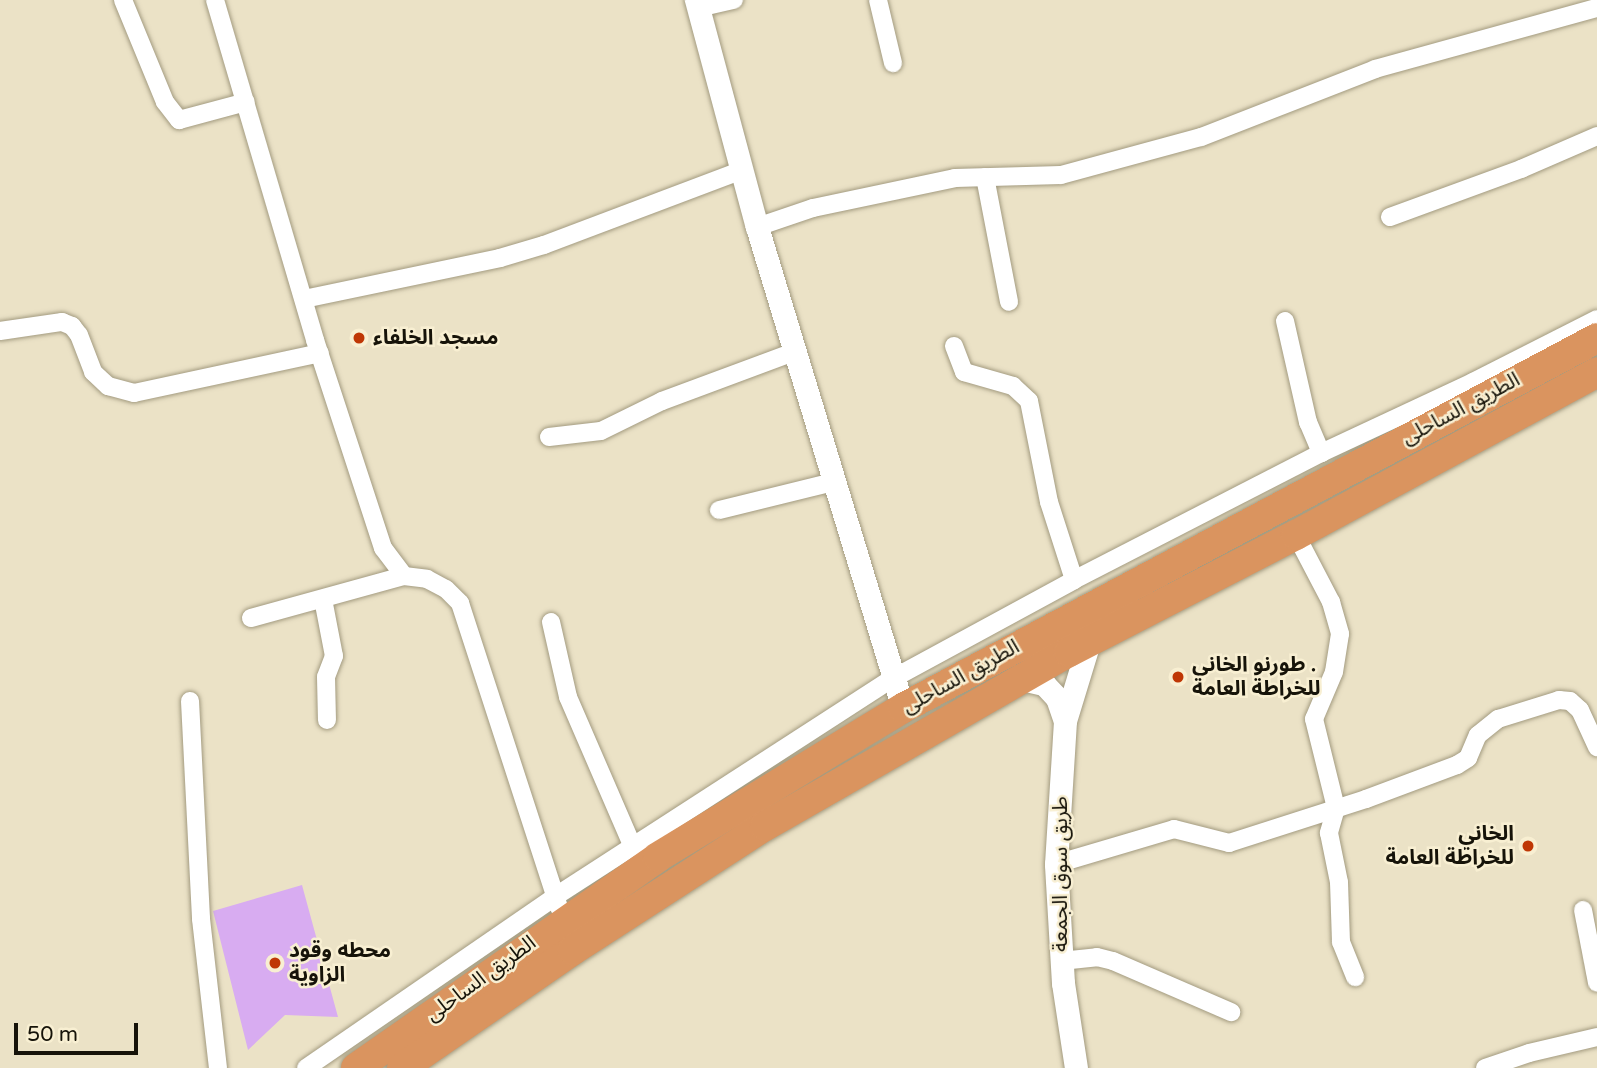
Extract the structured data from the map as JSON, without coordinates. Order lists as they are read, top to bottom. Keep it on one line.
{"streets":{"highway":["الطريق الساحلى"],"street":["طريق سوق الجمعة"]},"crossings":[["الطريق الساحلى","طريق سوق الجمعة"]],"places":["مسجد الخلفاء","طورنو الخاني . للخراطة العامة","الخاني للخراطة العامة","محطه وقود الزاوية"],"scale_bar":"50 m"}
